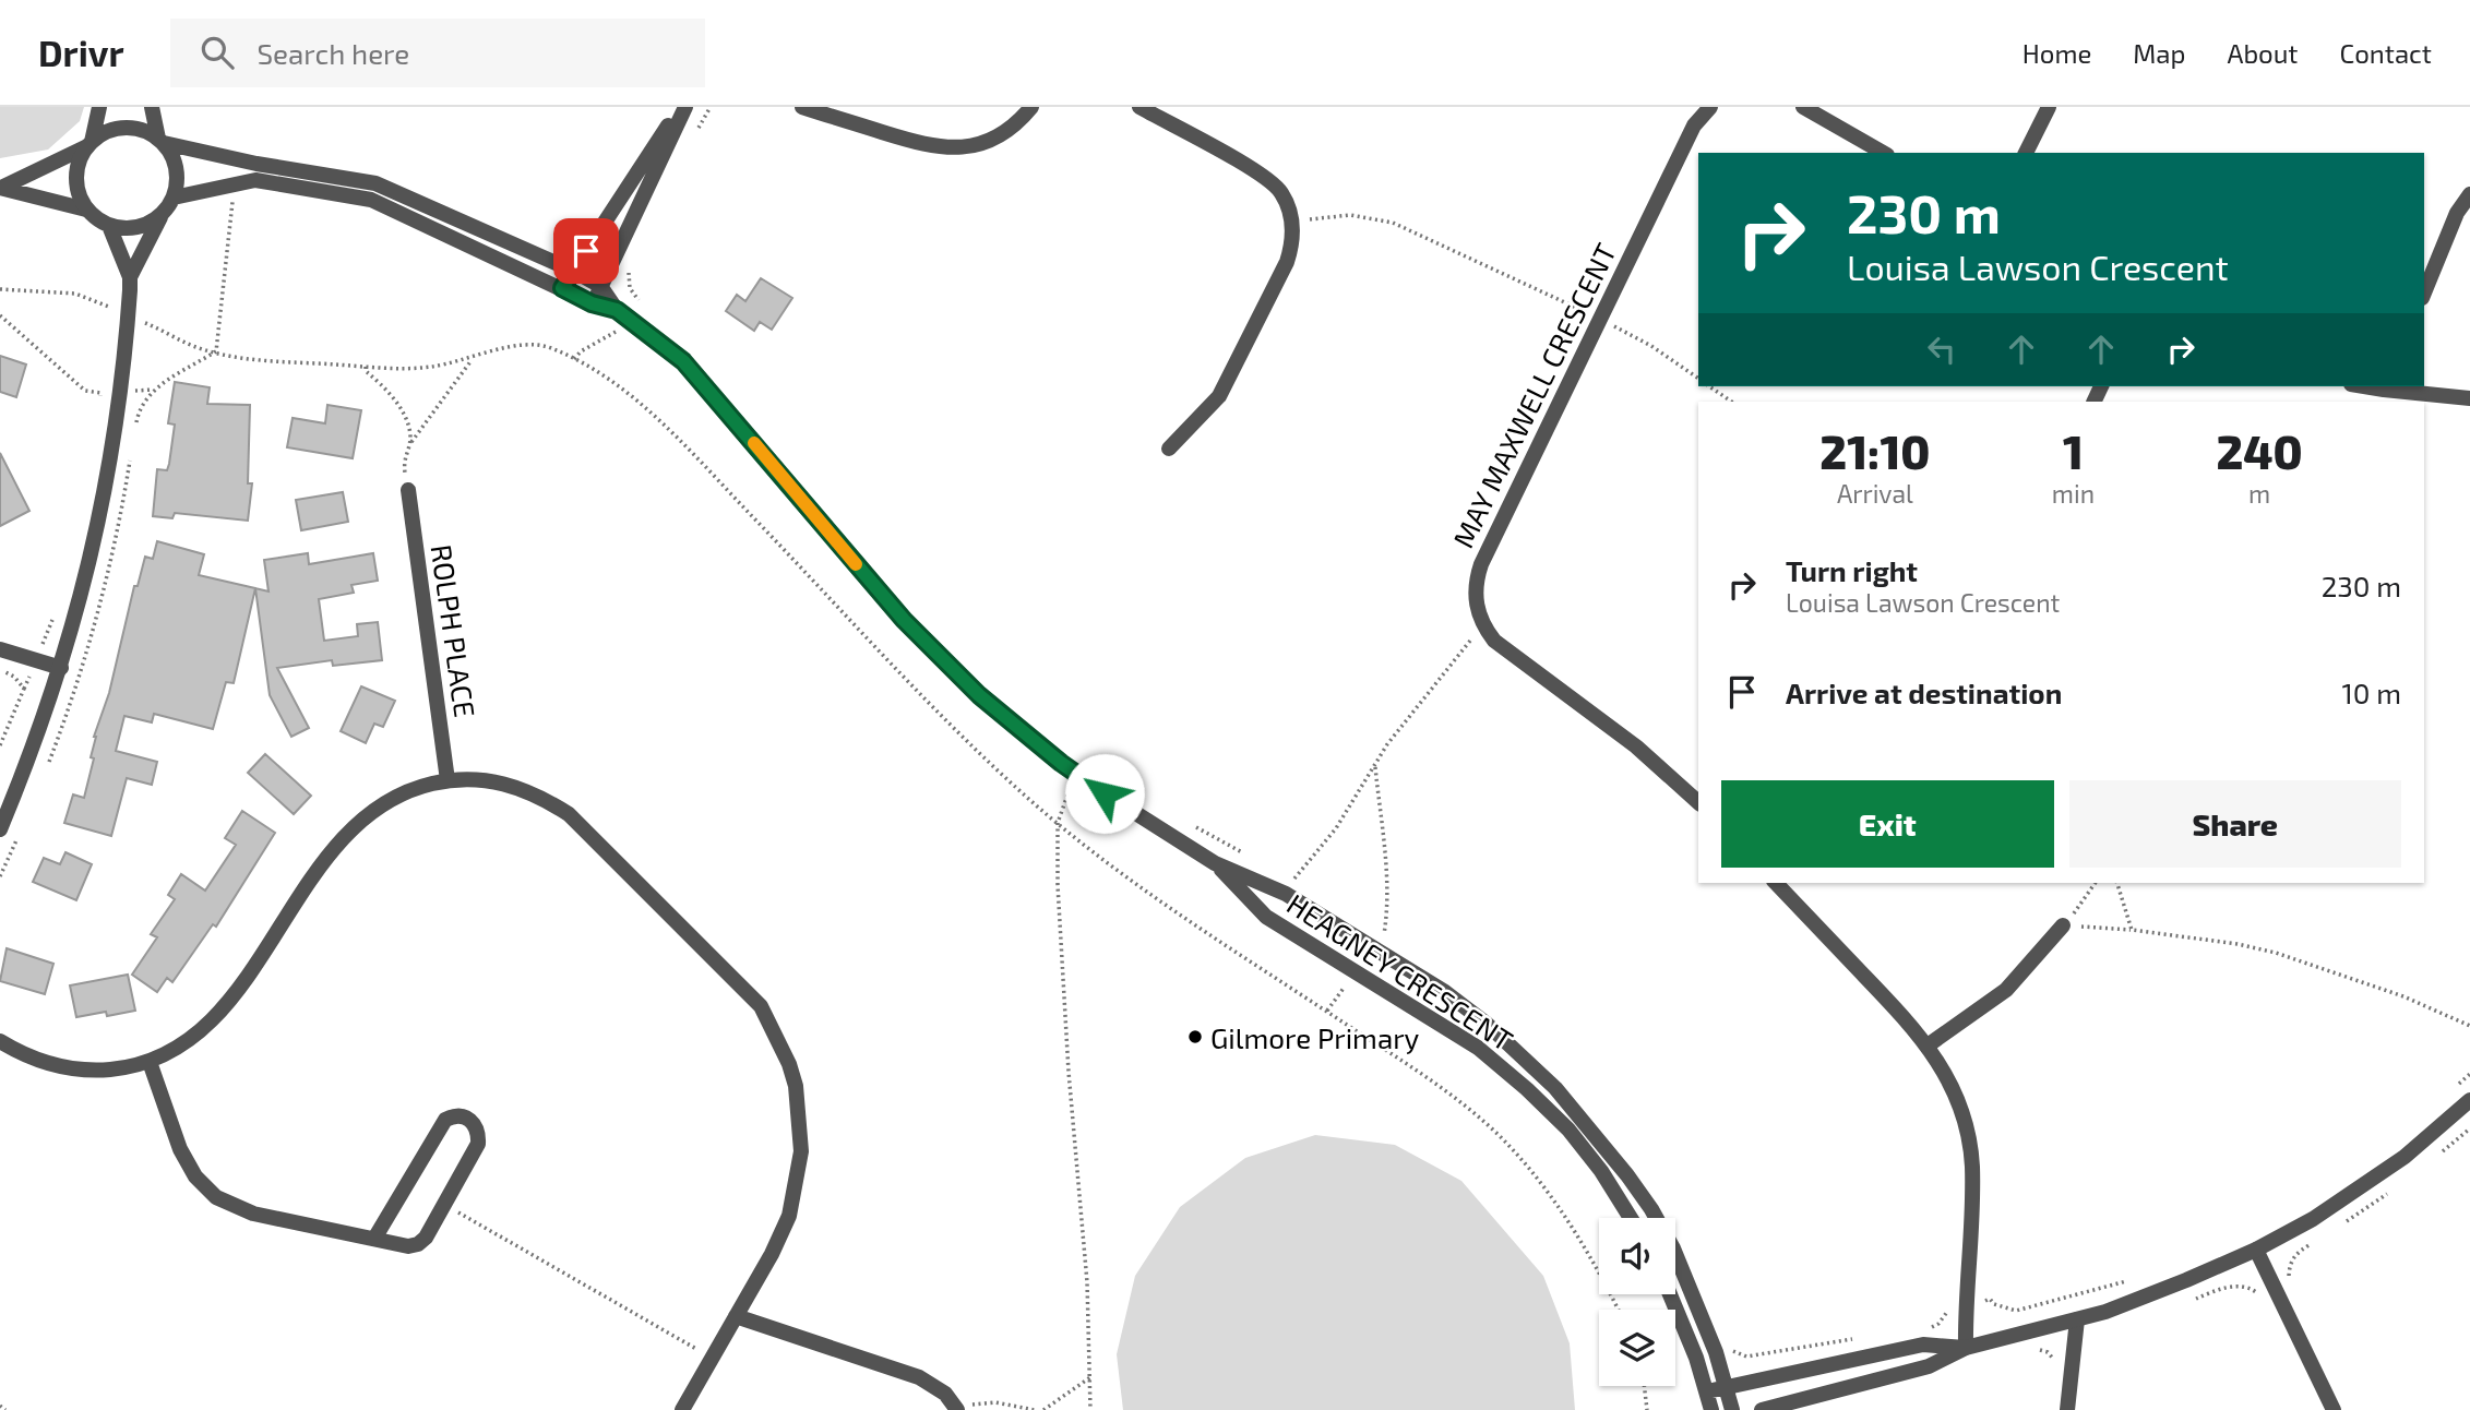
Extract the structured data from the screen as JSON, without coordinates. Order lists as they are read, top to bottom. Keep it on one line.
{"streets":{"street":["MAY MAXWELL CRESCENT","ROLPH PLACE","HEAGNEY CRESCENT"]},"places":["Gilmore Primary"],"page":{"header":"Drivr","search":"Search here","nav":["Home","Map","About","Contact"],"turn":["230 m","Louisa Lawson Crescent"],"eta":["21:10","Arrival","1","min","240","m"],"list":[{"name":"Turn right","note":"Louisa Lawson Crescent","value":"230 m"},{"name":"Arrive at destination","value":"10 m"}],"buttons":["Exit","Share"]}}
